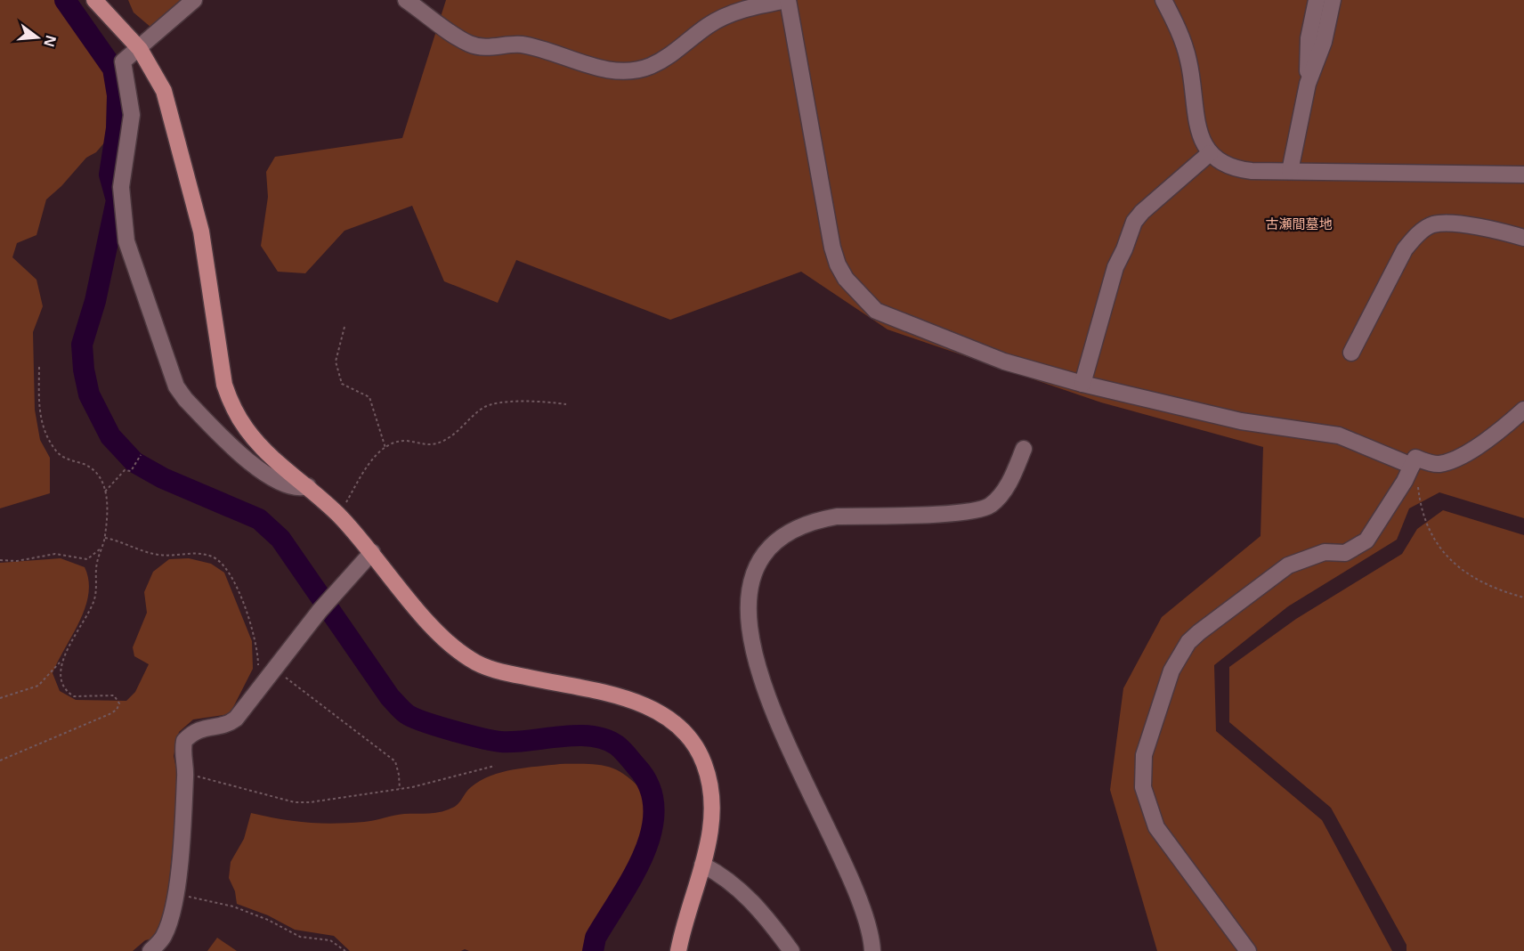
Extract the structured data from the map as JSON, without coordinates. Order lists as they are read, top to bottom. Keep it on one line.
{"parks":["古瀬間墓地"],"north":"right"}
